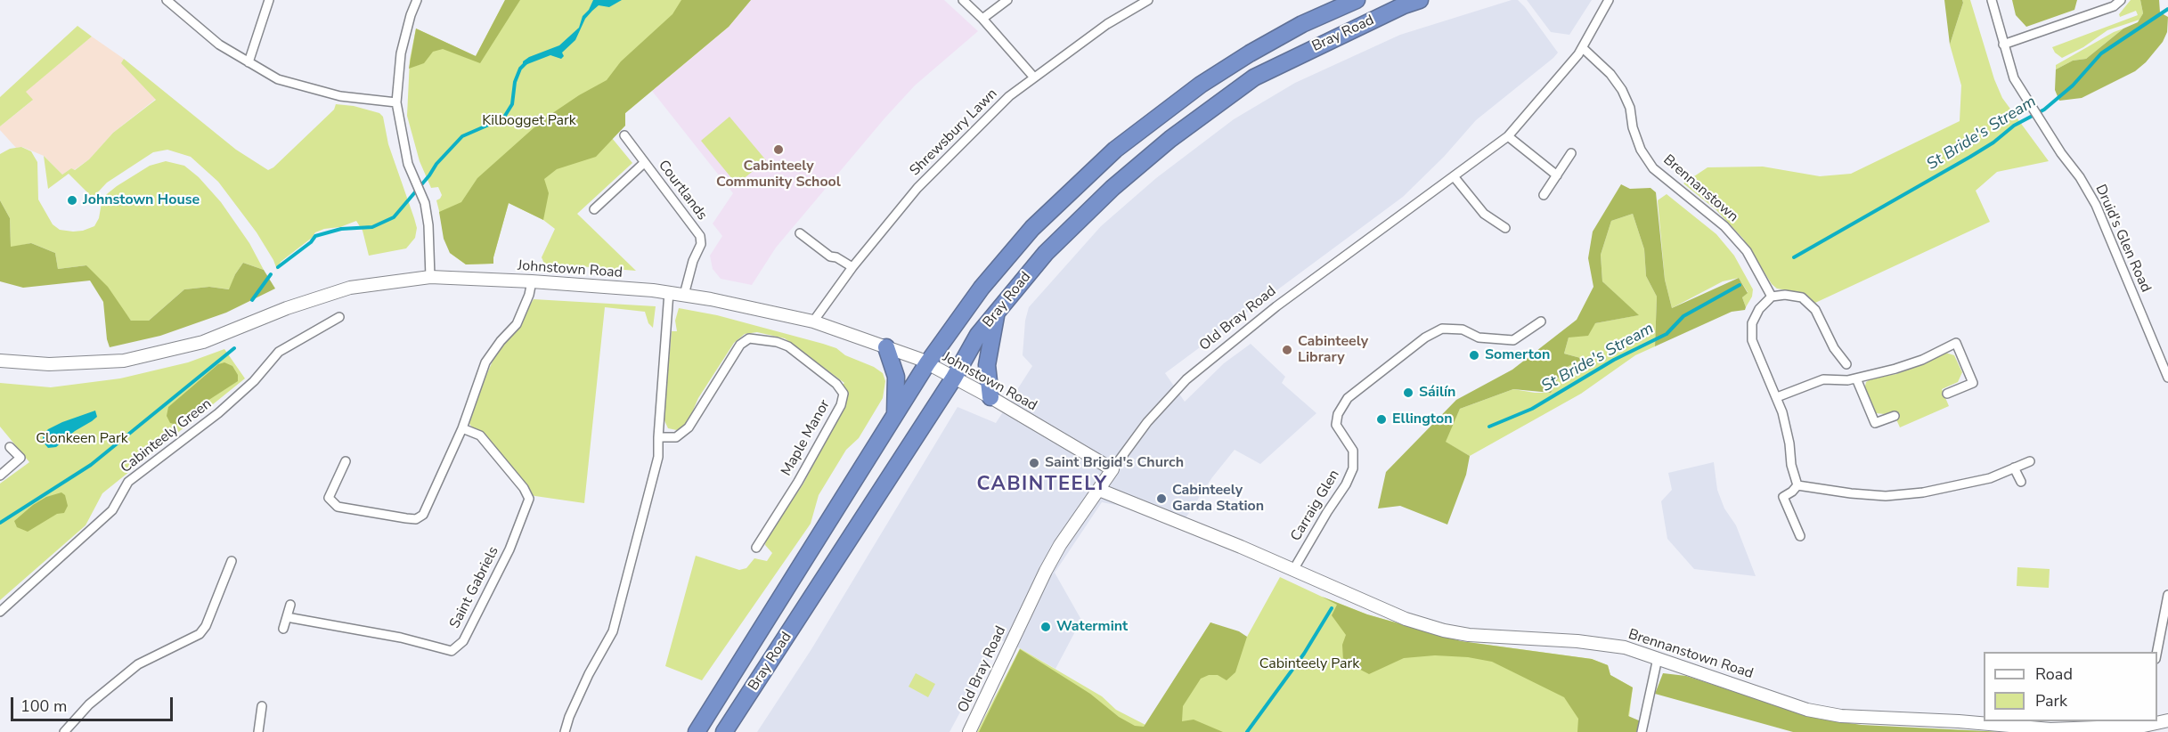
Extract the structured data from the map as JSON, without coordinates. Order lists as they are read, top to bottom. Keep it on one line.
{"streets":{"highway":["Bray Road"],"street":["Shrewsbury Lawn","Brennanstown","Courtlands","Druid's Glen Road","Johnstown Road","Old Bray Road","Cabinteely Green","Maple Manor","Carraig Glen","Saint Gabriels","Brennanstown Road"]},"crossings":[["Bray Road","Johnstown Road"],["Shrewsbury Lawn","Johnstown Road"],["Brennanstown","Old Bray Road"],["Courtlands","Johnstown Road"],["Johnstown Road","Old Bray Road"],["Old Bray Road","Brennanstown Road"],["Carraig Glen","Brennanstown Road"]],"districts":["CABINTEELY"],"water":["St Bride's Stream"],"parks":["Kilbogget Park","Clonkeen Park","Cabinteely Park"],"places":["Cabinteely Community School","Johnstown House","Cabinteely Library","Somerton","Sáilín","Ellington","Saint Brigid's Church","Cabinteely Garda Station","Watermint"],"legend":["Road","Park"],"scale_bar":"100 m"}
